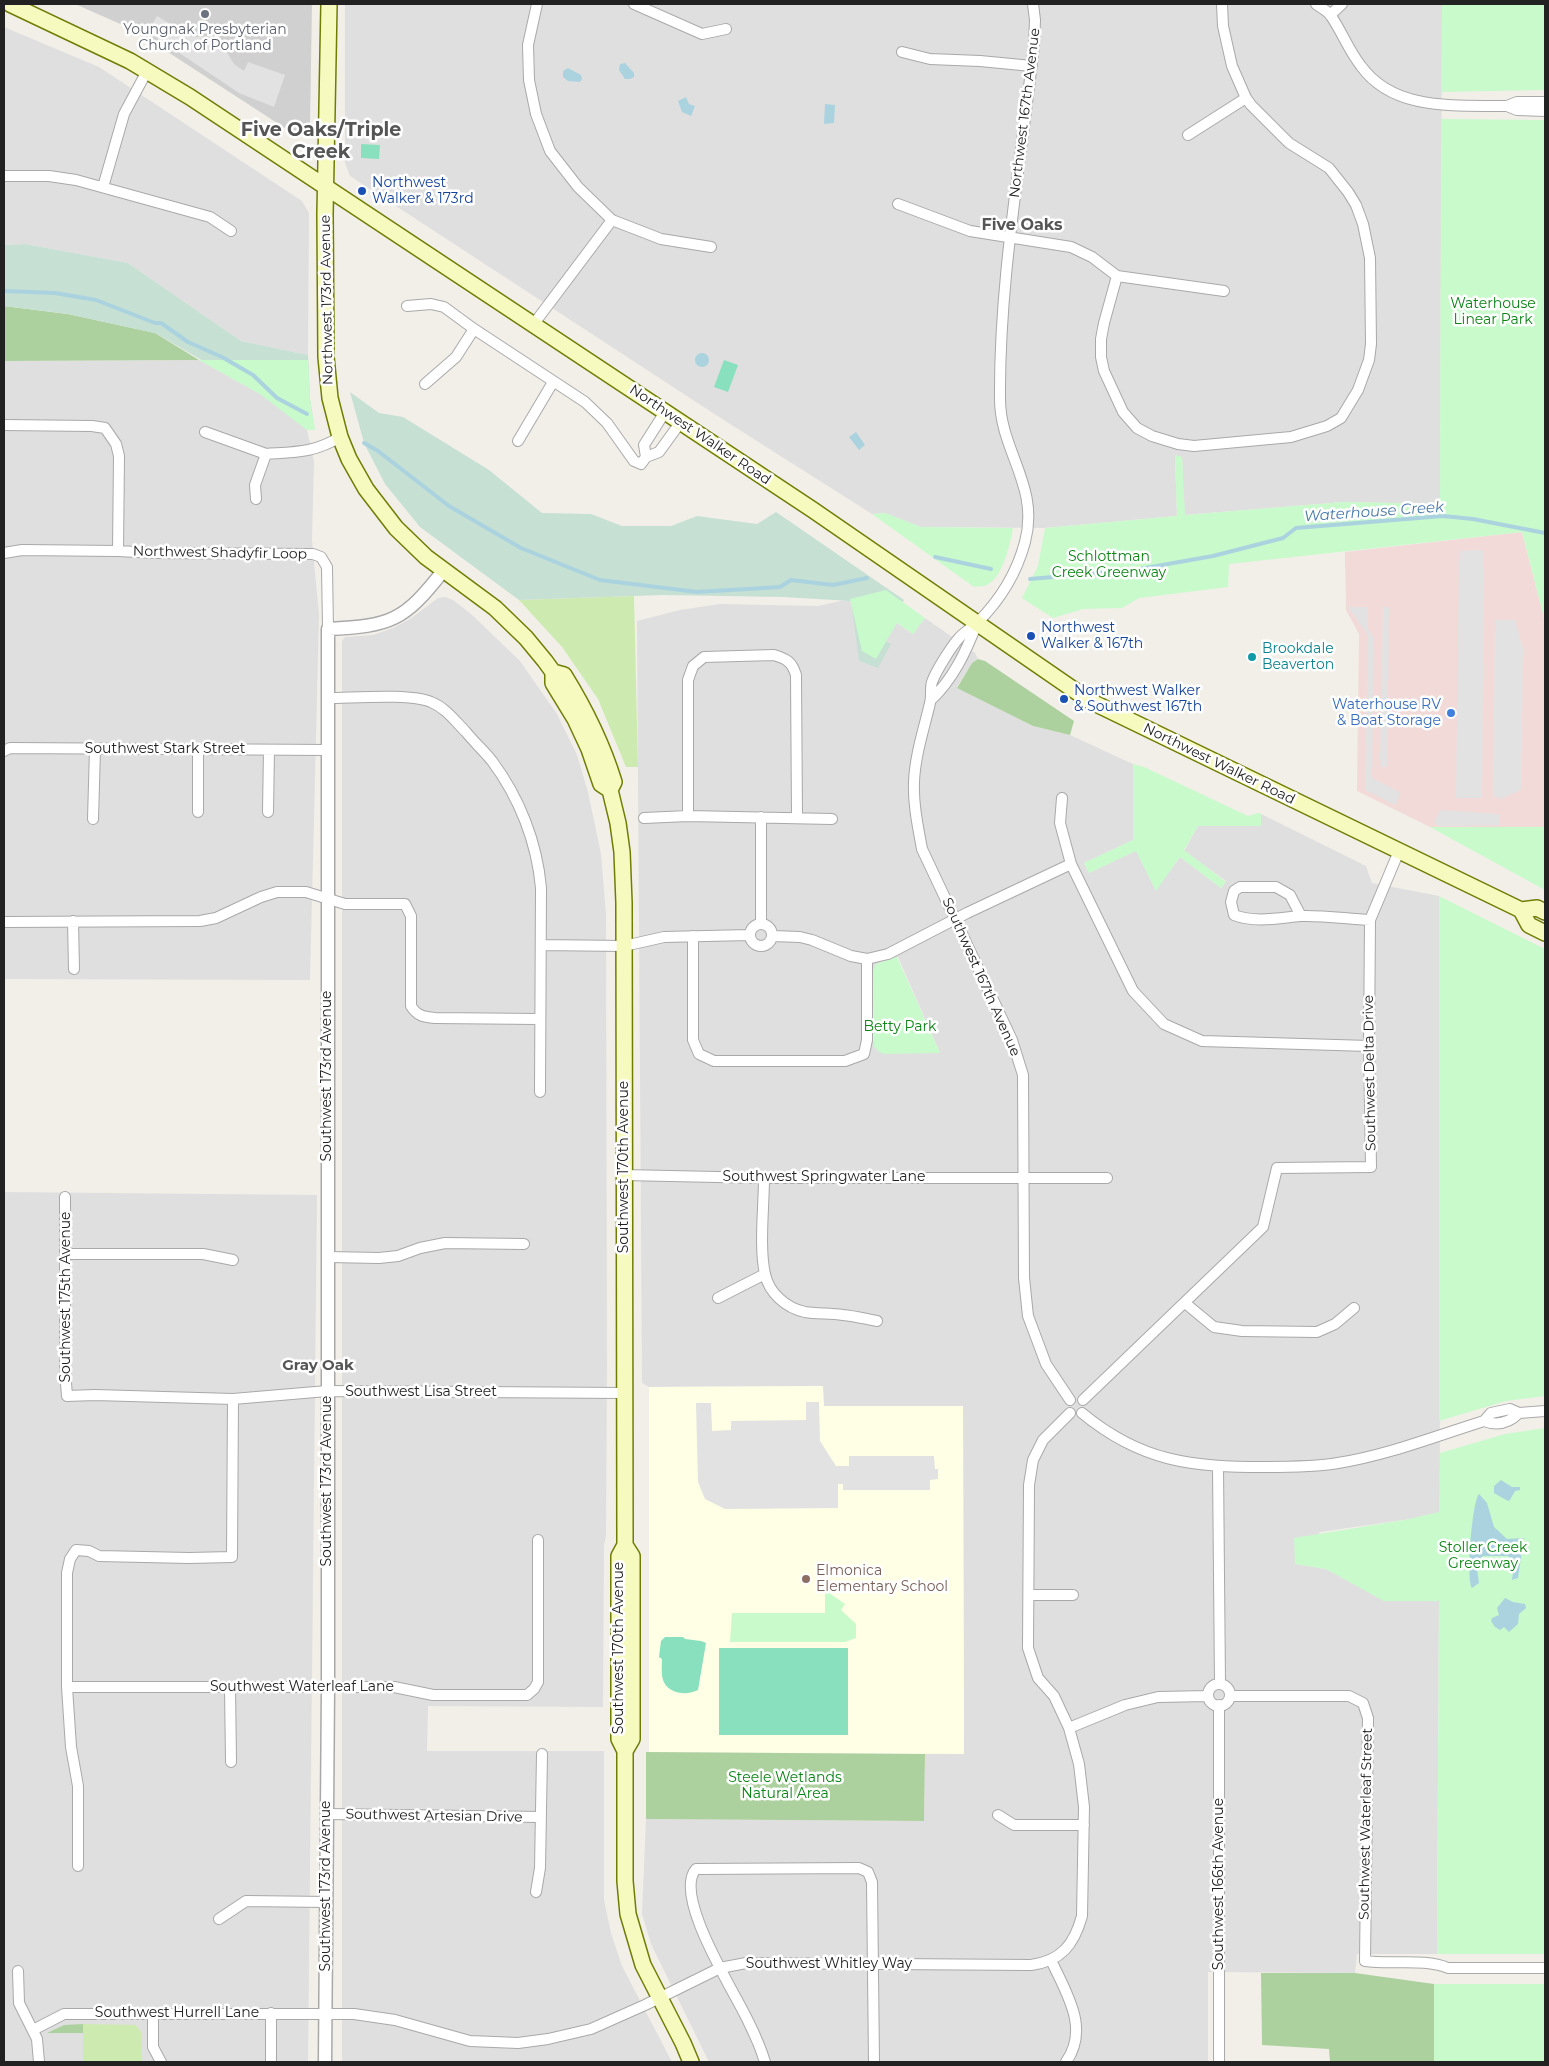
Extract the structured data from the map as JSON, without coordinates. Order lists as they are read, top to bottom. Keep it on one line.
{"streets":{"main road":["Northwest 173rd Avenue","Northwest Walker Road","Southwest 170th Avenue"],"street":["Northwest 167th Avenue","Northwest Shadyfir Loop","Southwest Stark Street","Southwest 167th Avenue","Southwest Delta Drive","Southwest 173rd Avenue","Southwest Springwater Lane","Southwest 175th Avenue","Southwest Lisa Street","Southwest Waterleaf Lane","Southwest Artesian Drive","Southwest Waterleaf Street","Southwest 166th Avenue","Southwest Whitley Way","Southwest Hurrell Lane"]},"crossings":[["Northwest 167th Avenue","Northwest Walker Road"],["Northwest 167th Avenue","Southwest 167th Avenue"],["Northwest 173rd Avenue","Northwest Walker Road"],["Northwest 173rd Avenue","Southwest 170th Avenue"],["Northwest Walker Road","Southwest 167th Avenue"],["Northwest Walker Road","Southwest Delta Drive"],["Southwest Stark Street","Southwest 173rd Avenue"],["Southwest 167th Avenue","Southwest Delta Drive"],["Southwest 167th Avenue","Southwest Springwater Lane"],["Southwest 173rd Avenue","Southwest Lisa Street"],["Southwest 173rd Avenue","Southwest Waterleaf Lane"],["Southwest 173rd Avenue","Southwest Artesian Drive"],["Southwest 173rd Avenue","Southwest Whitley Way"],["Southwest 173rd Avenue","Southwest Hurrell Lane"],["Southwest 170th Avenue","Southwest Springwater Lane"],["Southwest 170th Avenue","Southwest Lisa Street"],["Southwest 170th Avenue","Southwest Whitley Way"],["Southwest 175th Avenue","Southwest Lisa Street"],["Southwest Waterleaf Street","Southwest 166th Avenue"],["Southwest Whitley Way","Southwest Hurrell Lane"]],"districts":["Five Oaks/Triple Creek","Five Oaks","Gray Oak"],"water":["Waterhouse Creek"],"parks":["Waterhouse Linear Park","Schlottman Creek Greenway","Betty Park","Stoller Creek Greenway","Steele Wetlands Natural Area"],"places":["Youngnak Presbyterian Church of Portland","Northwest Walker & 173rd","Northwest Walker & 167th","Brookdale Beaverton","Northwest Walker & Southwest 167th","Waterhouse RV & Boat Storage","Elmonica Elementary School"]}
